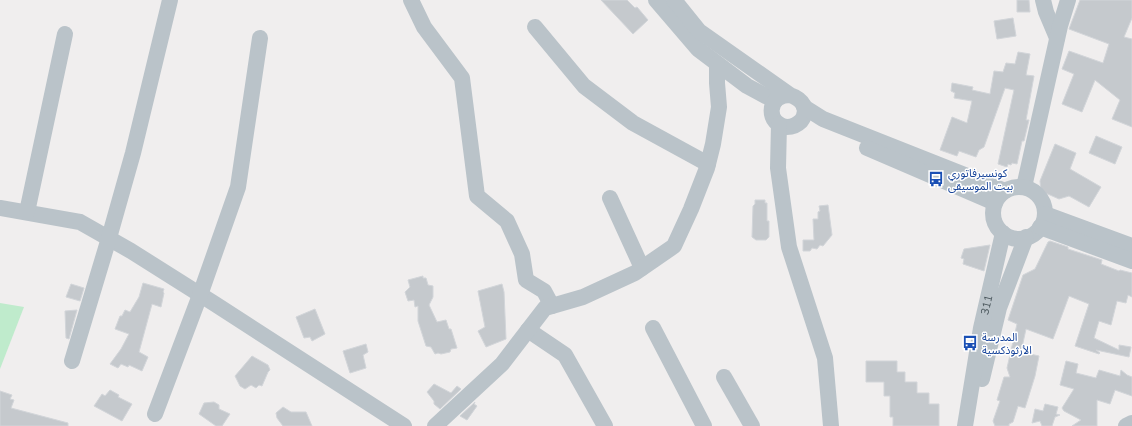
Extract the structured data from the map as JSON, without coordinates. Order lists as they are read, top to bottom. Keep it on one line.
{"streets":{"street":["311"]},"places":{"bus stop":["كونسيرفاتوري بيت الموسيقى","المدرسة الأرثوذكسية"]}}
